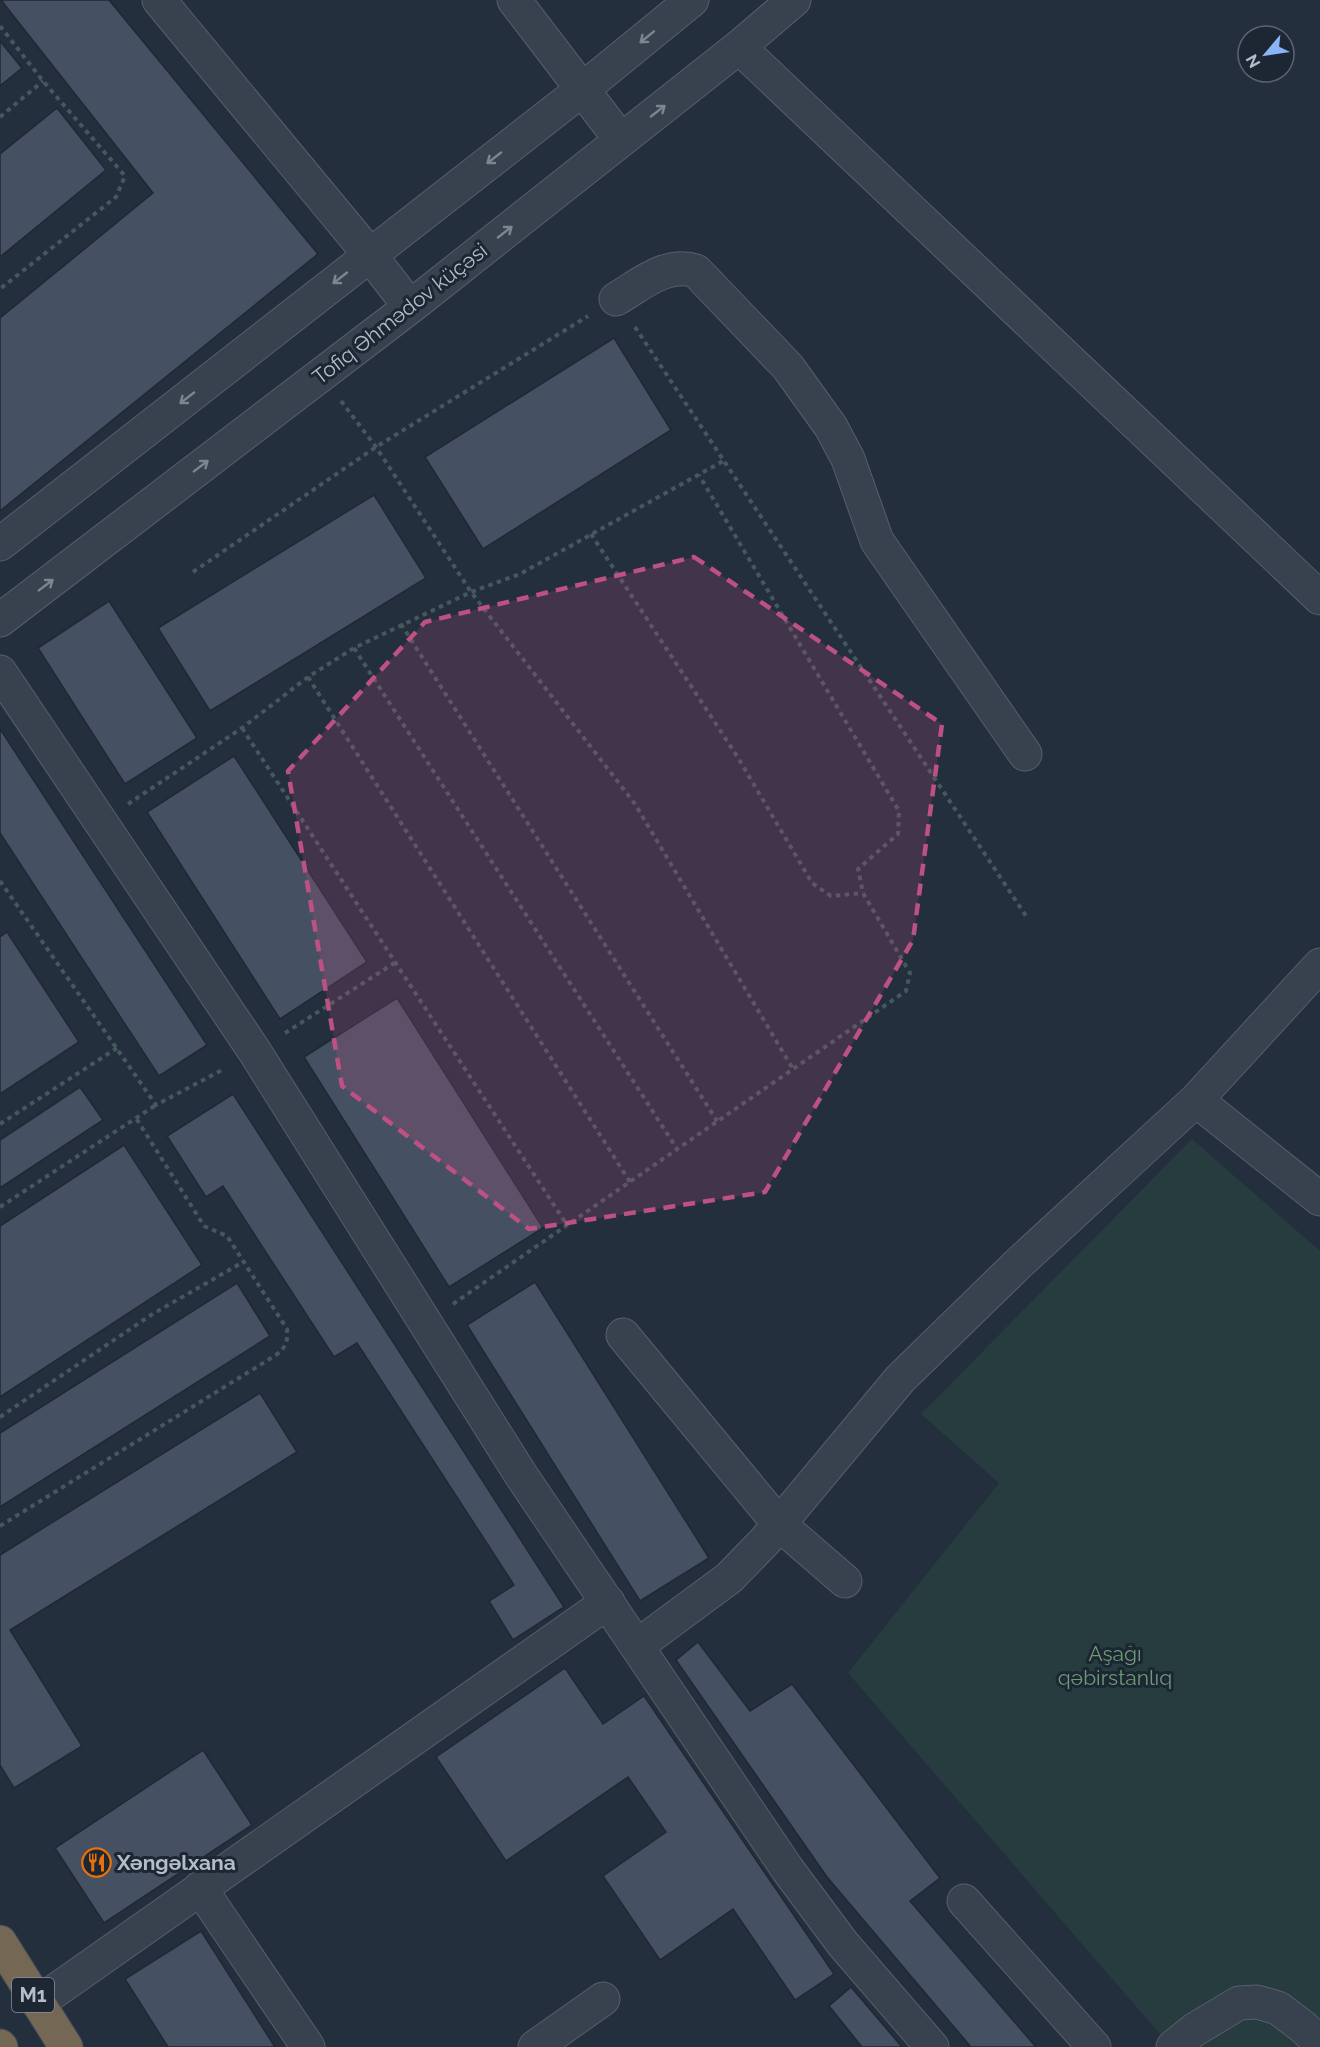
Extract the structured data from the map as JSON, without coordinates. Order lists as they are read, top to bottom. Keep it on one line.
{"streets":{"highway":["M1"],"street":["Tofiq Əhmədov küçəsi"]},"parks":["Aşağı qəbirstanlıq"],"places":{"restaurant":["Xəngəlxana"]},"north":"bottom left"}
